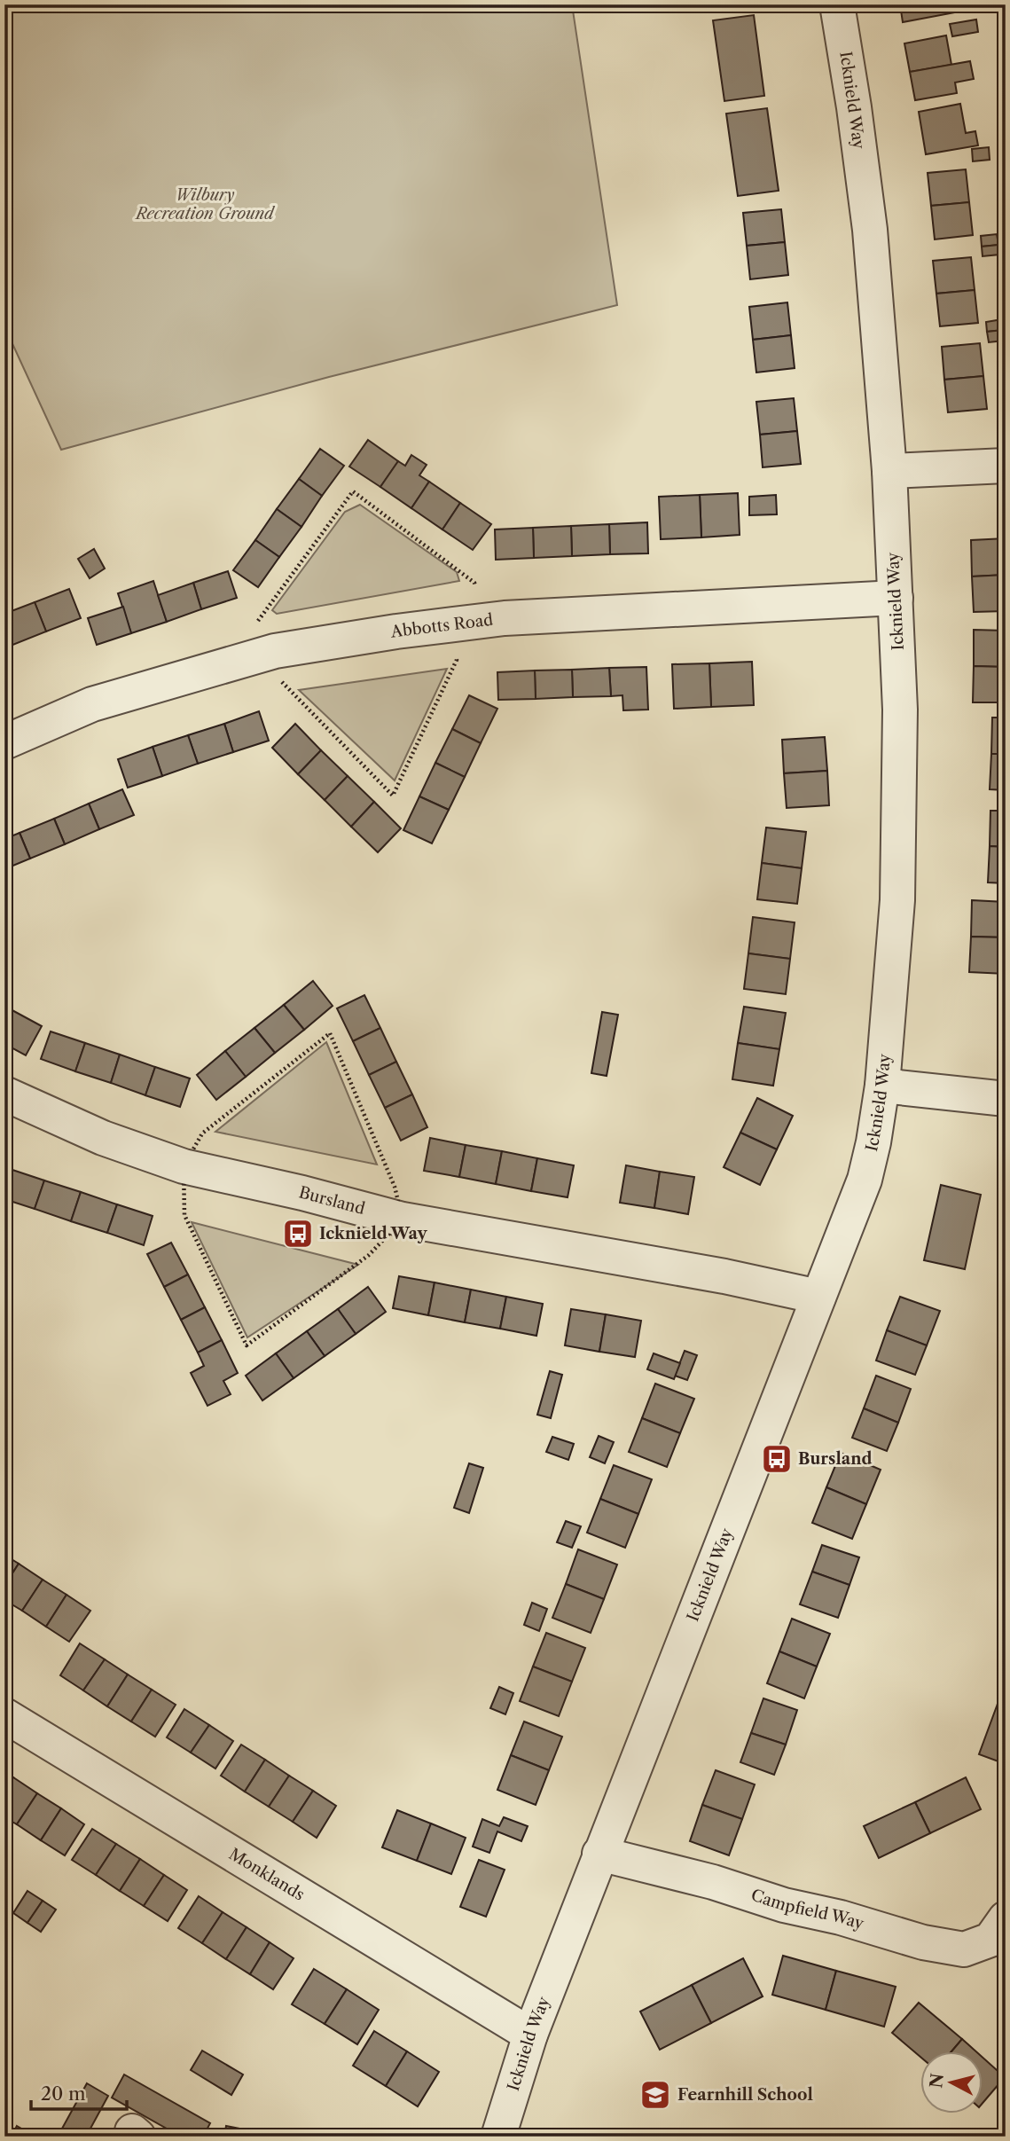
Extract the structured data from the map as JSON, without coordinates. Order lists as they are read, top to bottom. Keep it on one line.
{"streets":{"street":["Icknield Way","Abbotts Road","Bursland","Monklands","Campfield Way"]},"crossings":[["Icknield Way","Abbotts Road"],["Icknield Way","Bursland"],["Icknield Way","Monklands"],["Icknield Way","Campfield Way"]],"parks":["Wilbury Recreation Ground"],"places":{"bus stop":["Icknield Way","Bursland"],"school or university":["Fearnhill School"]},"scale_bar":"20 m","north":"left"}
